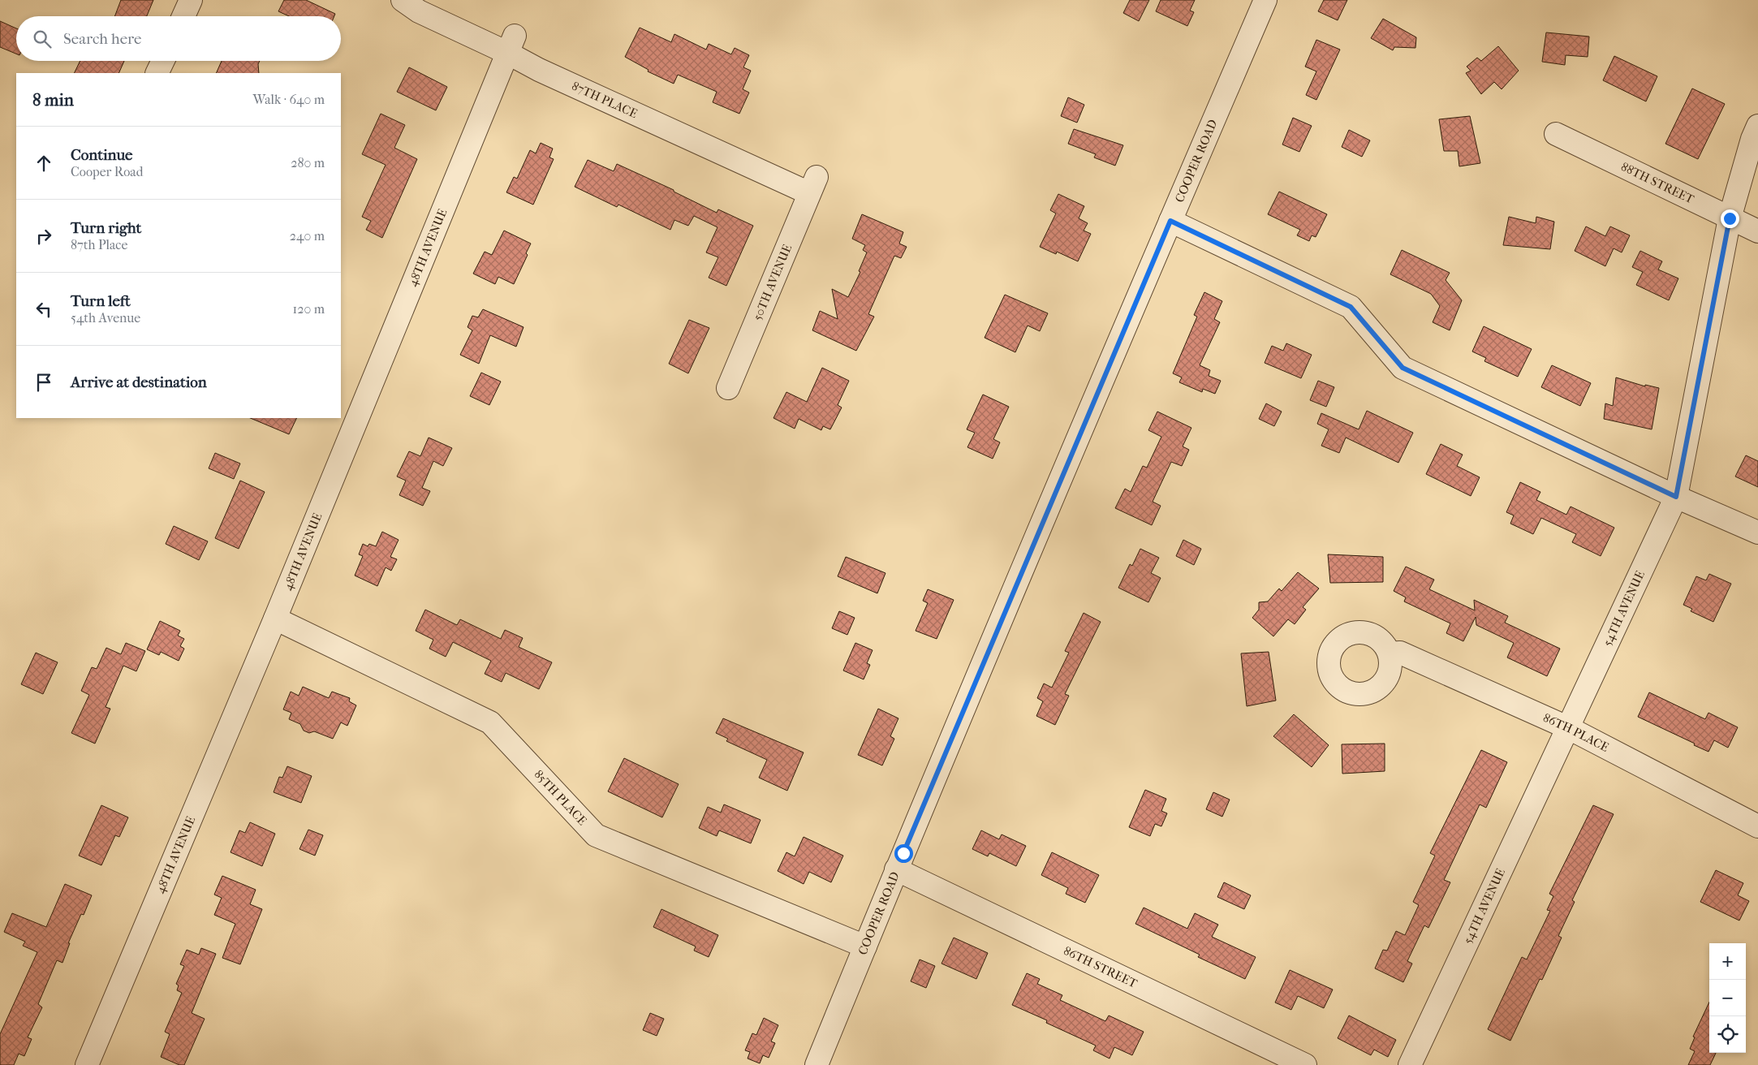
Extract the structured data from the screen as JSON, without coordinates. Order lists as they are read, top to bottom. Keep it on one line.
{"streets":{"street":["87TH PLACE","COOPER ROAD","88TH STREET","48TH AVENUE","50TH AVENUE","54TH AVENUE","86TH PLACE","85TH PLACE","86TH STREET"]},"crossings":[["87TH PLACE","48TH AVENUE"],["87TH PLACE","50TH AVENUE"],["COOPER ROAD","85TH PLACE"],["COOPER ROAD","86TH STREET"],["88TH STREET","54TH AVENUE"],["48TH AVENUE","85TH PLACE"],["54TH AVENUE","86TH PLACE"]],"page":{"search":"Search here","heading":["8 min","Walk · 640 m"],"list":[["Continue","Cooper Road","280 m"],["Turn right","87th Place","240 m"],["Turn left","54th Avenue","120 m"],"Arrive at destination"],"map_buttons":["+","−"]}}
